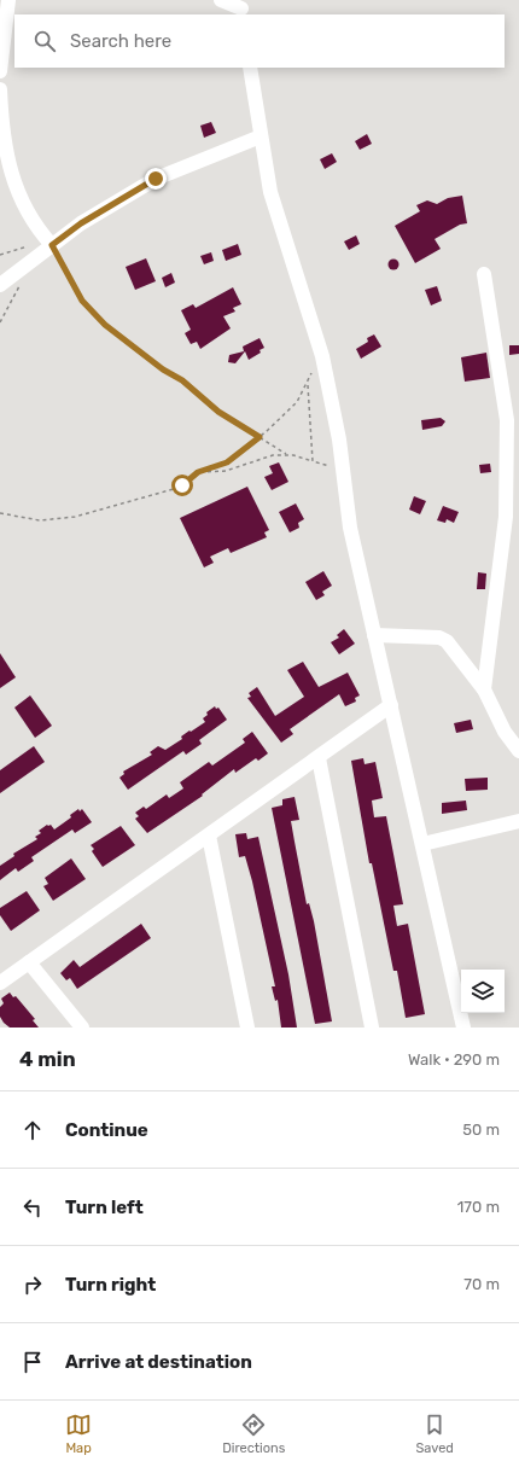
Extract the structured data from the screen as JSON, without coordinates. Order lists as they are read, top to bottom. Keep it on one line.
{"page":{"search":"Search here","heading":["4 min","Walk · 290 m"],"list":[["Continue","50 m"],["Turn left","170 m"],["Turn right","70 m"],"Arrive at destination"],"nav":["Map","Directions","Saved"]}}
